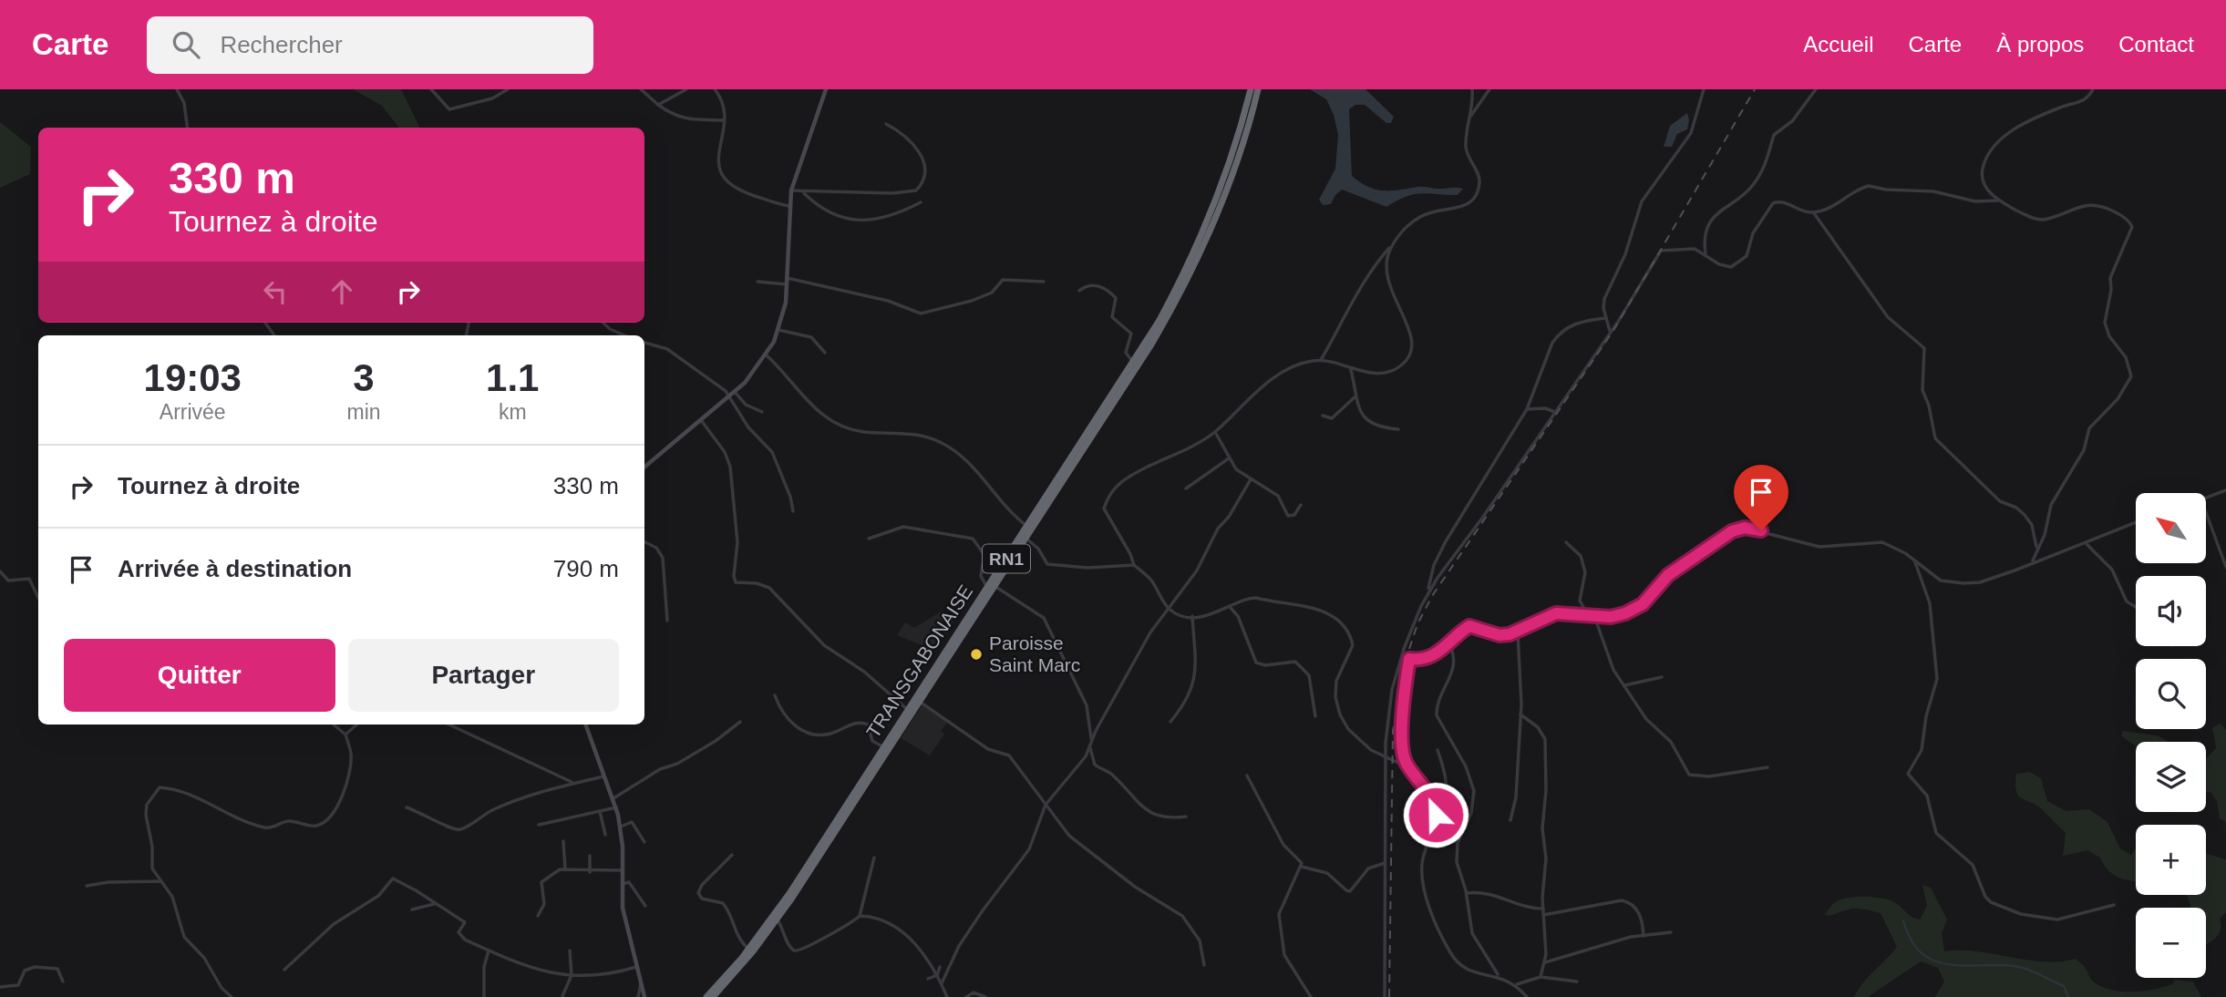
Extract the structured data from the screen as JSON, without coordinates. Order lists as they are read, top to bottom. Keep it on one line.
{"streets":{"highway":["RN1","TRANSGABONAISE"]},"places":["Paroisse Saint Marc"],"north":"top left","page":{"header":"Carte","search":"Rechercher","nav":["Accueil","Carte","À propos","Contact"],"turn":["330 m","Tournez à droite"],"eta":["19:03","Arrivée","3","min","1.1","km"],"list":[{"name":"Tournez à droite","value":"330 m"},{"name":"Arrivée à destination","value":"790 m"}],"map_buttons":["+","−"],"buttons":["Quitter","Partager"]}}
